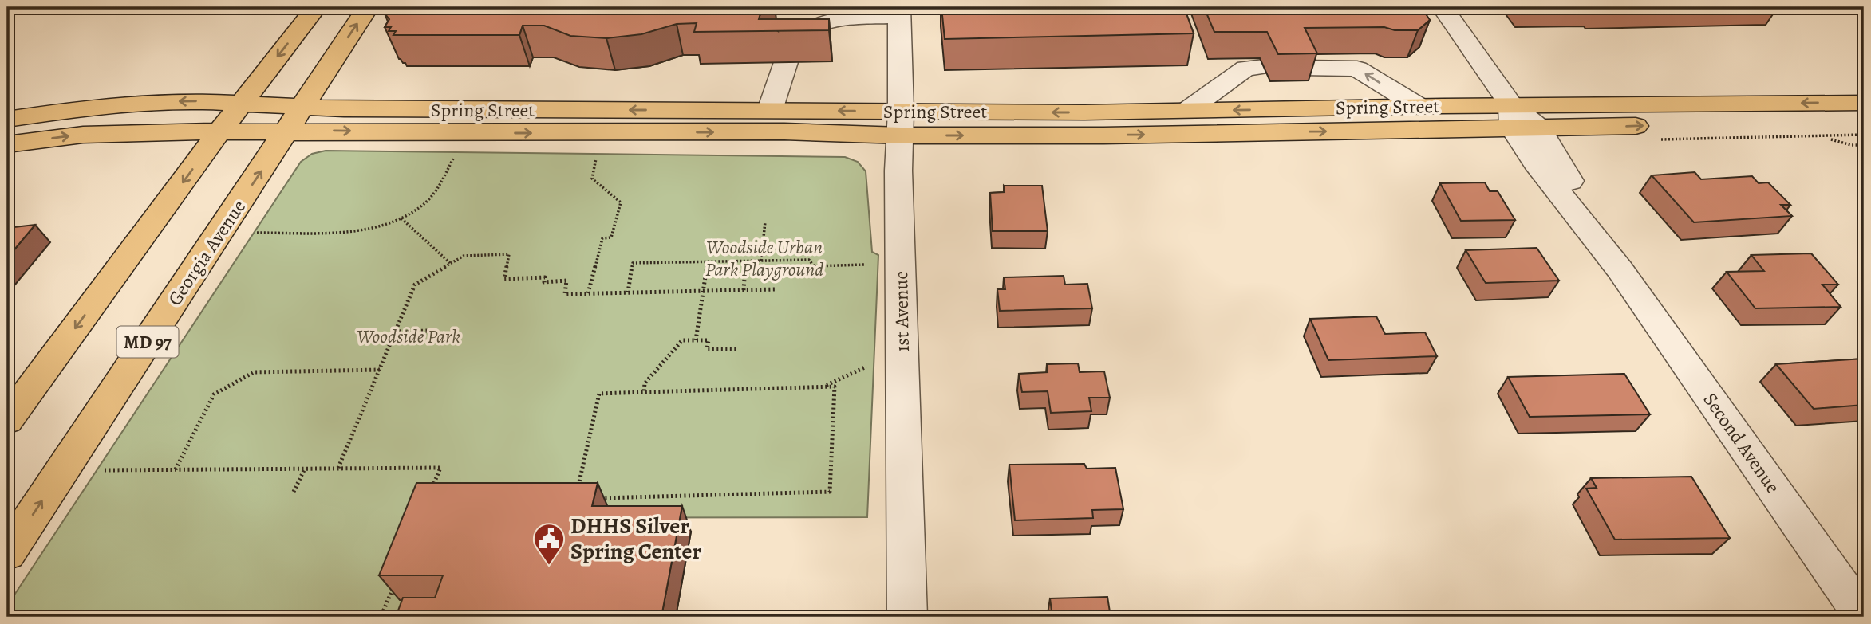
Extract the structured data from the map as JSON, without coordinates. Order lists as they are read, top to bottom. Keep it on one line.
{"streets":{"main road":["Spring Street","Georgia Avenue","MD 97"],"street":["1st Avenue","Second Avenue"]},"crossings":[["Spring Street","Georgia Avenue"],["Spring Street","1st Avenue"],["Spring Street","Second Avenue"]],"parks":["Woodside Urban Park Playground","Woodside Park"],"places":{"public building":["DHHS Silver Spring Center"]}}
